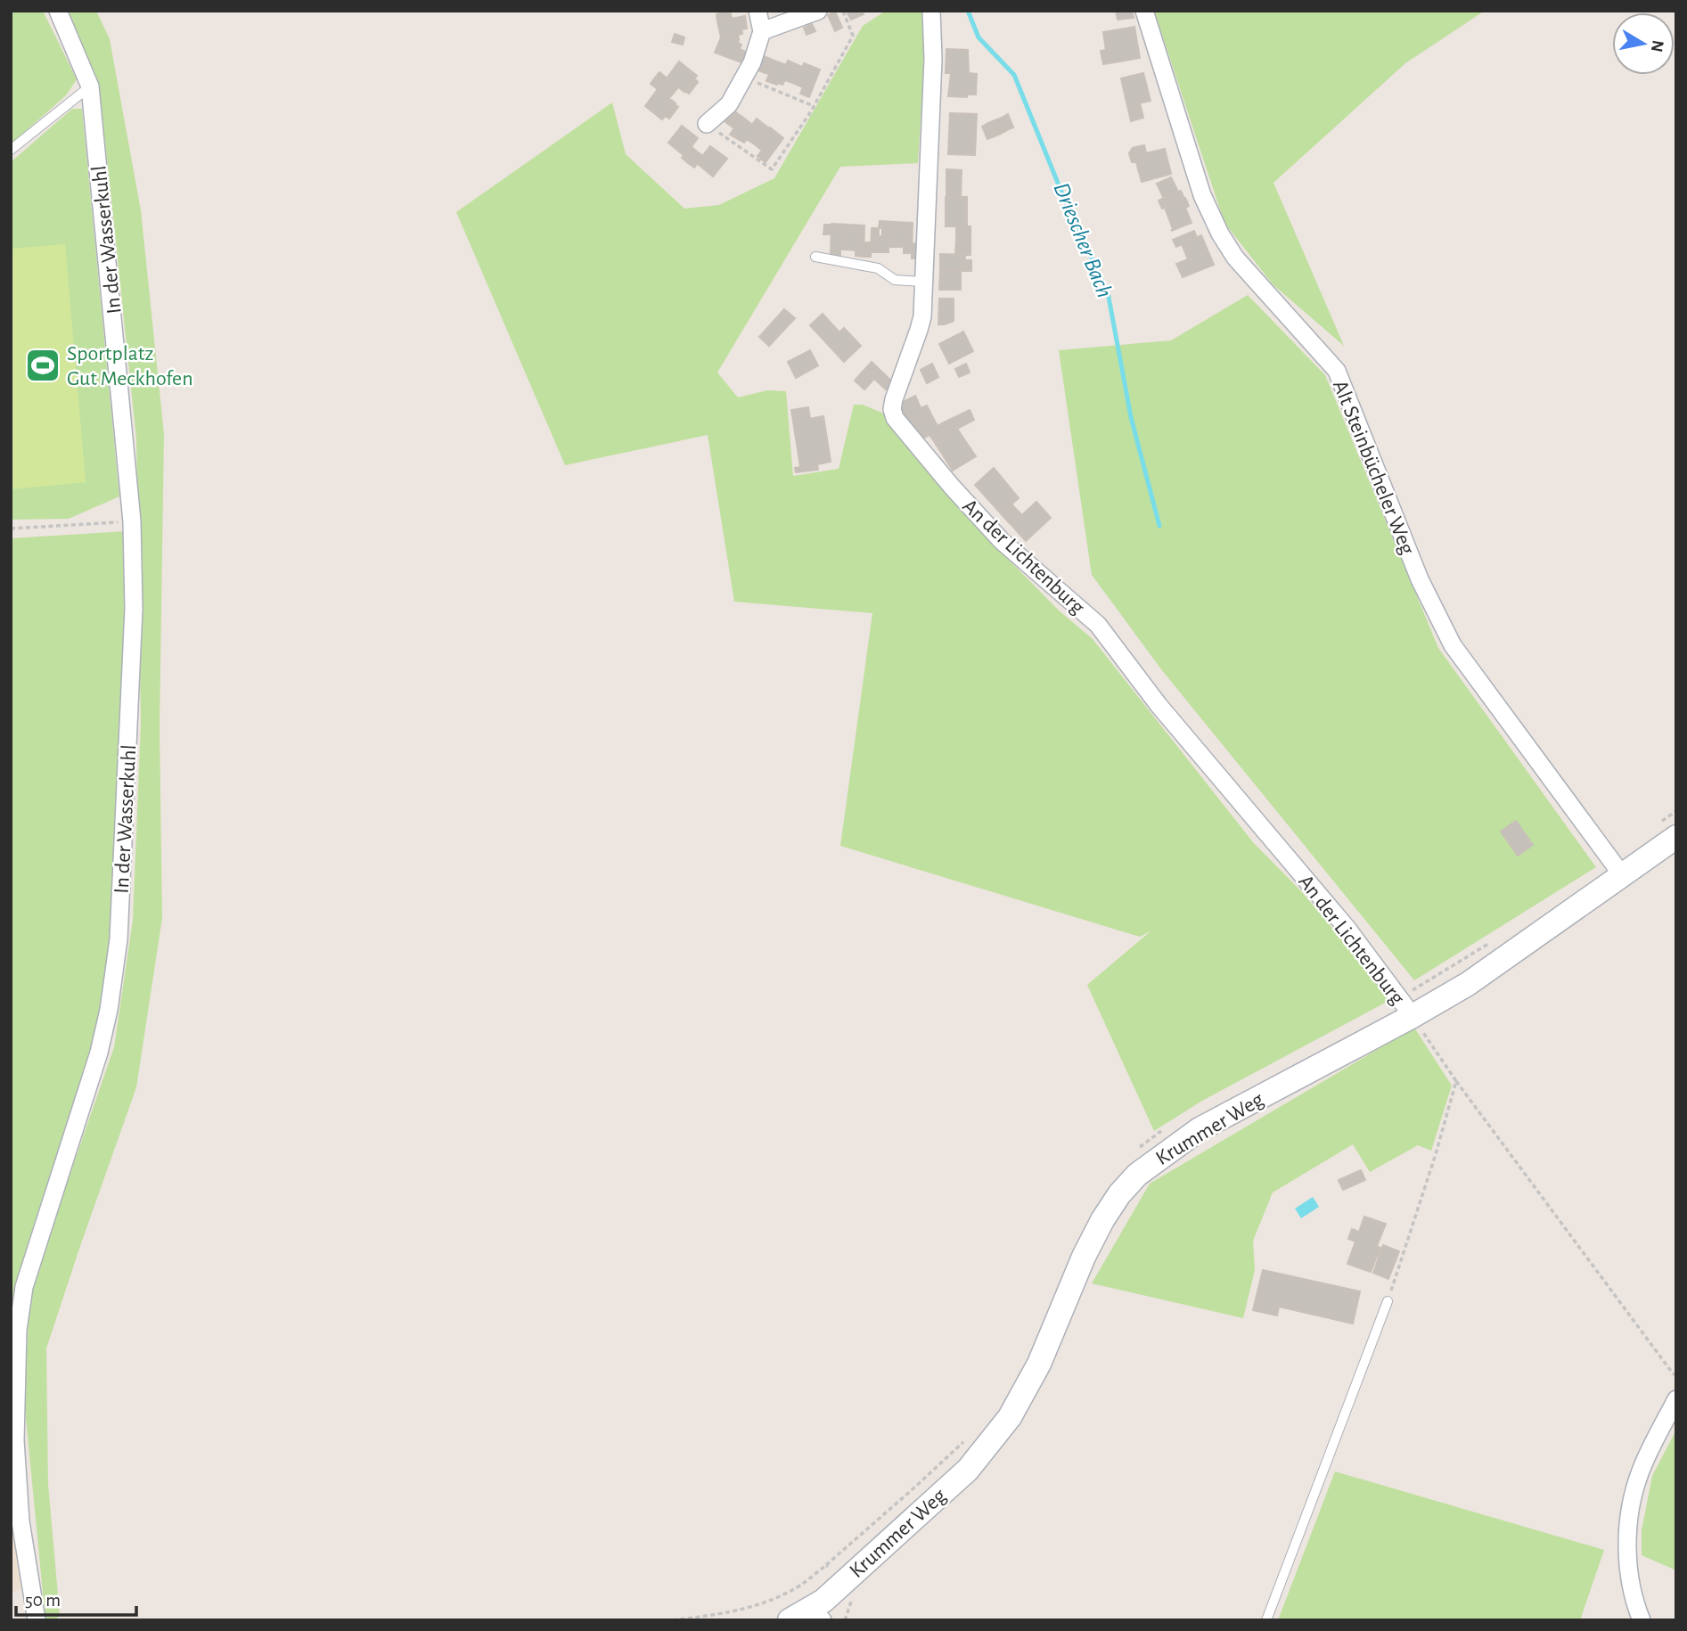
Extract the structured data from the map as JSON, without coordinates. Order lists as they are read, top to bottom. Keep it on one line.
{"streets":{"main road":["Krummer Weg"],"street":["In der Wasserkuhl","Alt Steinbücheler Weg","An der Lichtenburg"]},"crossings":[["Alt Steinbücheler Weg","Krummer Weg"],["An der Lichtenburg","Krummer Weg"]],"water":["Driescher Bach"],"places":{"sports":["Sportplatz Gut Meckhofen"]},"scale_bar":"50 m","north":"right"}
